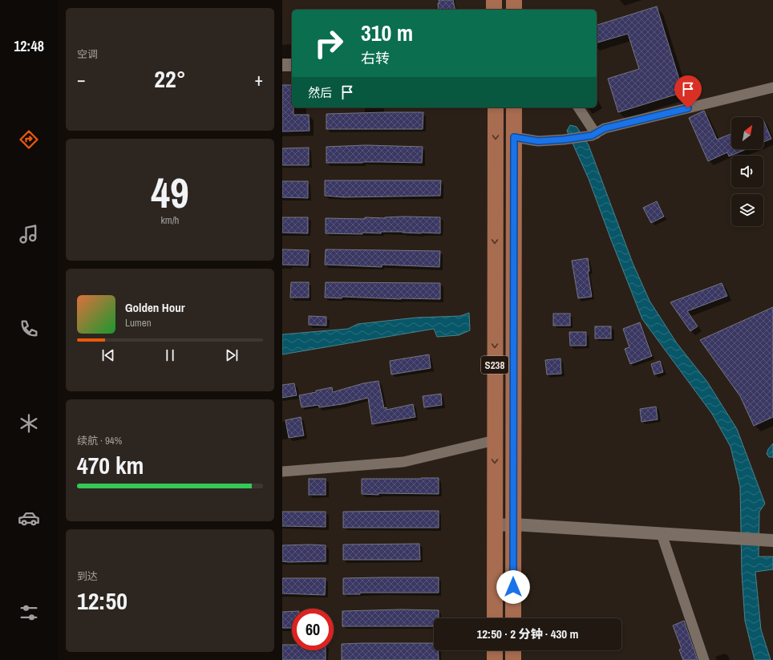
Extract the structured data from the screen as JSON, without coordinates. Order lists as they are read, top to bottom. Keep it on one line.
{"streets":{"main road":["S238"]},"north":"top right","page":{"tabs":"12:48","tile":["空调",["49","km/h"],["续航 · 94%","470 km"],["到达","12:50"]],"turn":["310 m","右转"],"heat":["−","22°","+"],"then":"然后","song":["Golden Hour","Lumen"],"limit":"60","trip":"12:50 · 2 分钟 · 430 m"}}
